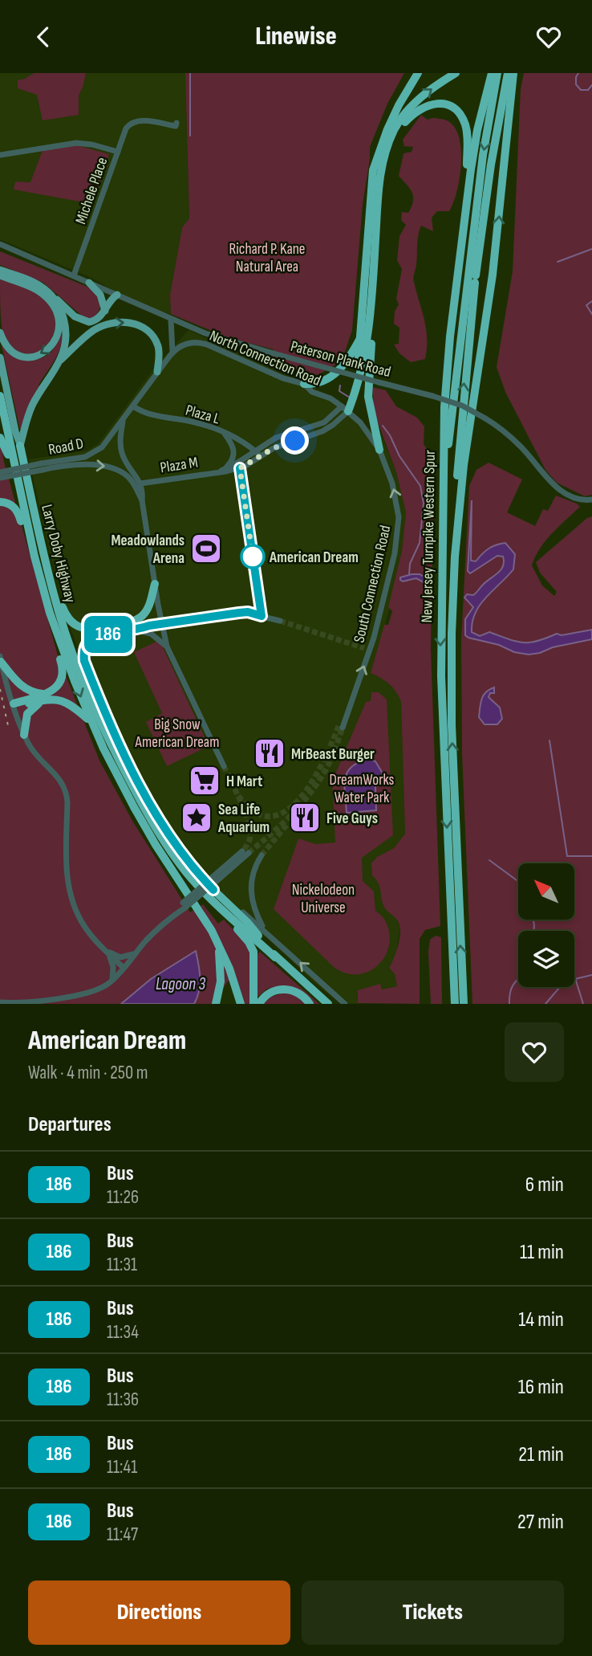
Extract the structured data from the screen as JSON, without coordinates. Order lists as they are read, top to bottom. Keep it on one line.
{"streets":{"highway":["New Jersey Turnpike Western Spur","Larry Doby Highway"],"street":["Michele Place","North Connection Road","Paterson Plank Road","Plaza L","Road D","Plaza M","South Connection Road"]},"crossings":[["Michele Place","Paterson Plank Road"],["North Connection Road","Plaza M"],["North Connection Road","South Connection Road"],["Plaza L","Plaza M"]],"one_way":["Road D","South Connection Road"],"water":["Lagoon 3"],"parks":["Richard P. Kane Natural Area","Big Snow American Dream","DreamWorks Water Park","Nickelodeon Universe"],"places":{"sports":["Meadowlands Arena"],"other":["American Dream"],"restaurant":["MrBeast Burger","Five Guys"],"supermarket":["H Mart"],"place":["Sea Life Aquarium"]},"lines":["bus line 186"],"north":"top left","page":{"header":"Linewise","on_map":"186","heading":[["American Dream","Walk · 4 min · 250 m"],"Departures"],"list":[{"mark":"186","name":"Bus","note":"11:26","value":"6 min"},{"mark":"186","name":"Bus","note":"11:31","value":"11 min"},{"mark":"186","name":"Bus","note":"11:34","value":"14 min"},{"mark":"186","name":"Bus","note":"11:36","value":"16 min"},{"mark":"186","name":"Bus","note":"11:41","value":"21 min"},{"mark":"186","name":"Bus","note":"11:47","value":"27 min"}],"buttons":["Directions","Tickets"]}}
